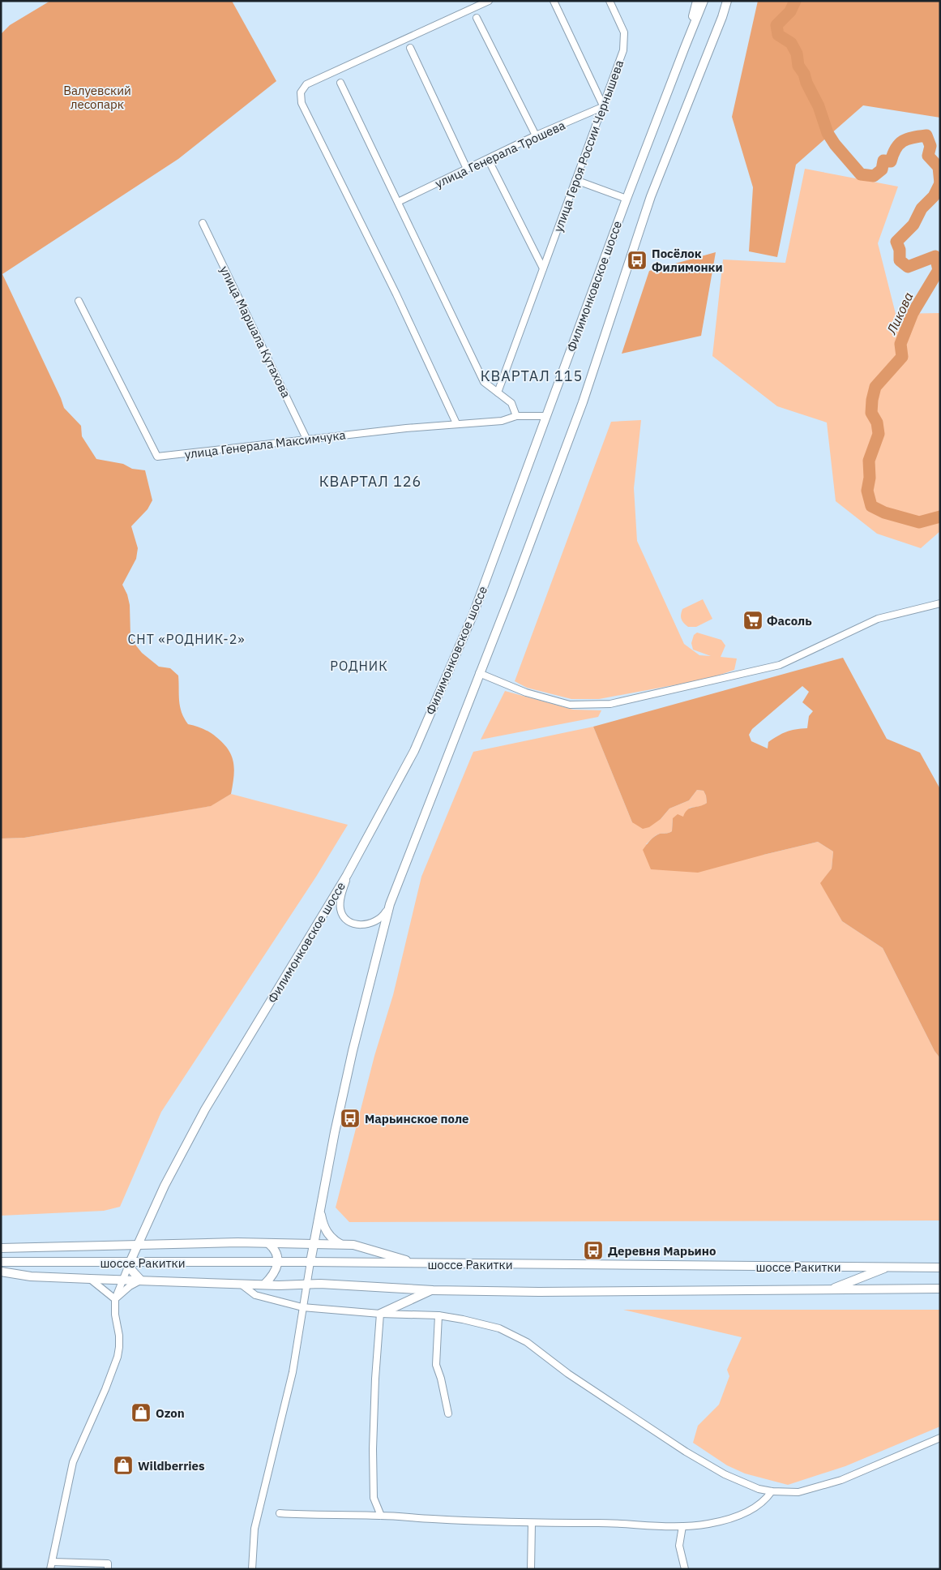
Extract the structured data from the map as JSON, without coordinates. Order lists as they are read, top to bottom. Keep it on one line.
{"streets":{"main road":["Филимонковское шоссе","шоссе Ракитки"],"street":["улица Героя России Чернышева","улица Генерала Трошева","улица Маршала Кутахова","улица Генерала Максимчука"]},"crossings":[["улица Героя России Чернышева","улица Генерала Трошева"],["Филимонковское шоссе","улица Генерала Максимчука"],["Филимонковское шоссе","шоссе Ракитки"],["улица Маршала Кутахова","улица Генерала Максимчука"]],"districts":["КВАРТАЛ 115","КВАРТАЛ 126","СНТ «РОДНИК-2»","РОДНИК"],"water":["Ликова"],"parks":["Валуевский лесопарк"],"places":{"bus stop":["Посёлок Филимонки","Марьинское поле","Деревня Марьино"],"supermarket":["Фасоль"],"shop":["Ozon","Wildberries"]}}
